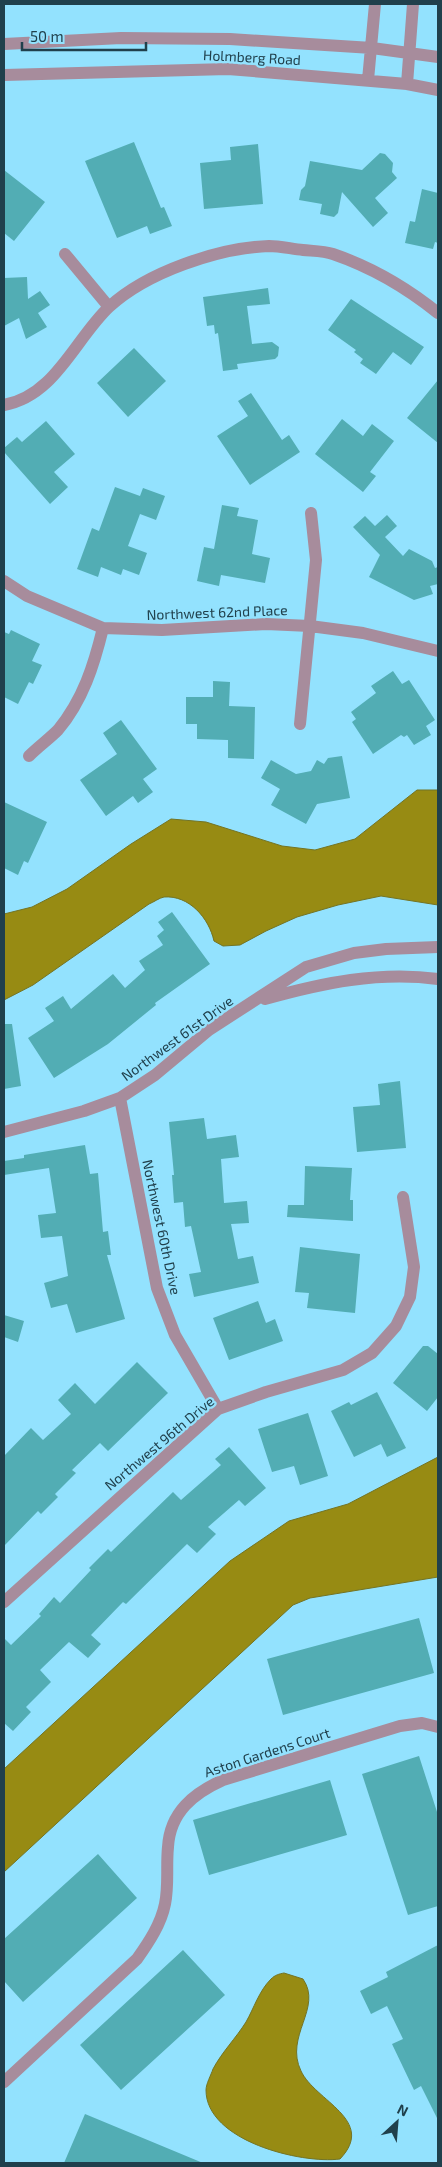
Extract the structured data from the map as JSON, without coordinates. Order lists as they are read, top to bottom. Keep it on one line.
{"streets":{"street":["Holmberg Road","Northwest 62nd Place","Northwest 61st Drive","Northwest 60th Drive","Northwest 96th Drive","Aston Gardens Court"]},"crossings":[["Northwest 61st Drive","Northwest 60th Drive"],["Northwest 60th Drive","Northwest 96th Drive"]],"scale_bar":"50 m","north":"top right"}
